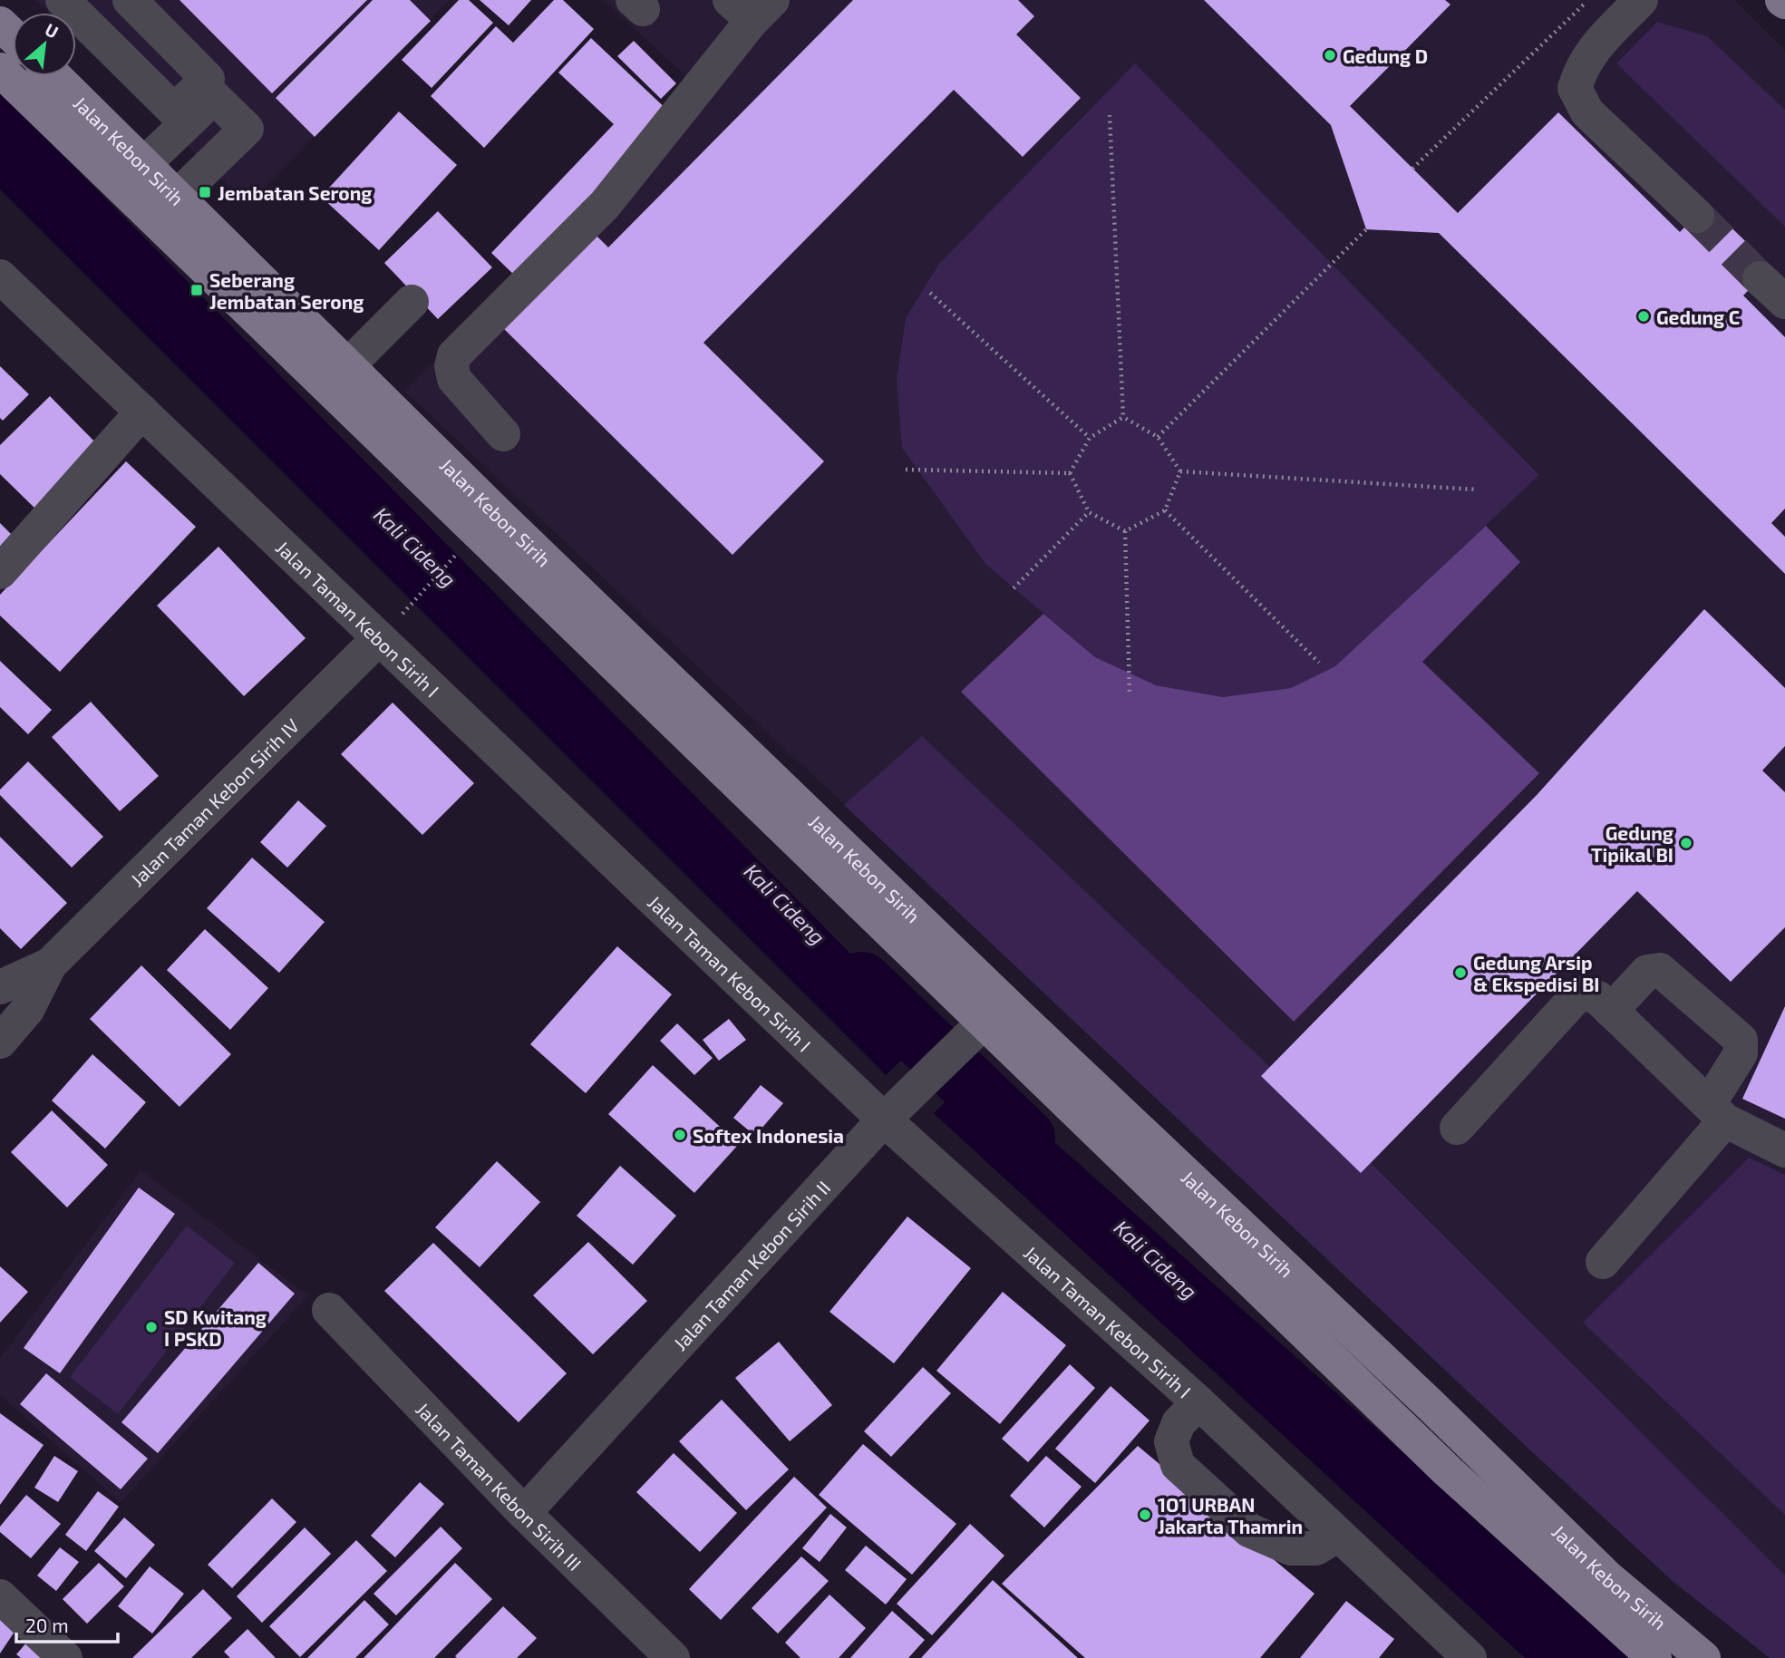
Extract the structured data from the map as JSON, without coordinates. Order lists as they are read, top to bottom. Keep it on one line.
{"streets":{"main road":["Jalan Kebon Sirih"],"street":["Jalan Taman Kebon Sirih I","Jalan Taman Kebon Sirih IV","Jalan Taman Kebon Sirih II","Jalan Taman Kebon Sirih III"]},"crossings":[["Jalan Kebon Sirih","Jalan Taman Kebon Sirih II"],["Jalan Taman Kebon Sirih I","Jalan Taman Kebon Sirih IV"],["Jalan Taman Kebon Sirih I","Jalan Taman Kebon Sirih II"],["Jalan Taman Kebon Sirih II","Jalan Taman Kebon Sirih III"]],"water":["Kali Cideng"],"places":{"other":["Gedung D","Gedung C","Gedung Tipikal BI","Gedung Arsip & Ekspedisi BI","Softex Indonesia","SD Kwitang I PSKD","1O1 URBAN Jakarta Thamrin"],"transit":["Jembatan Serong","Seberang Jembatan Serong"]},"scale_bar":"20 m","north":"top right"}
